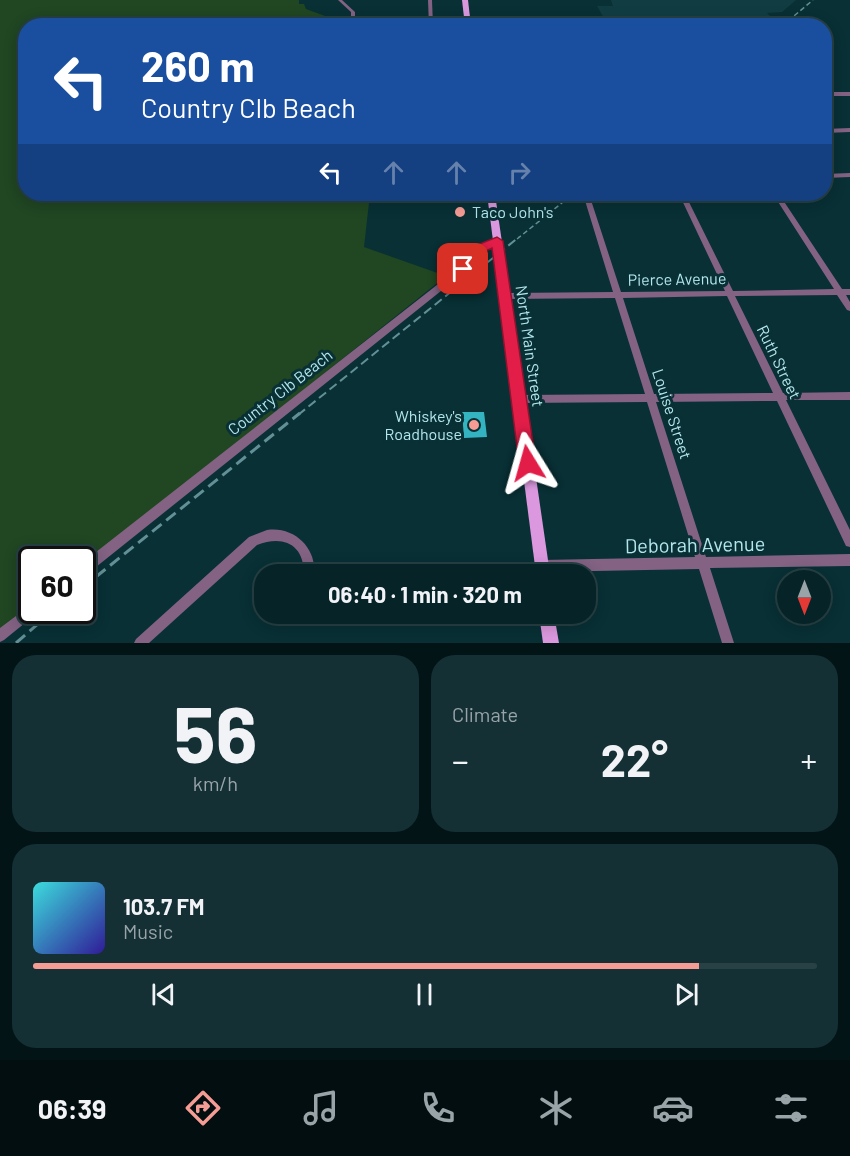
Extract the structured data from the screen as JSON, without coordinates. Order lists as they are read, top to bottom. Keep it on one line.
{"streets":{"main road":["North Main Street"],"street":["Pierce Avenue","Ruth Street","Country Clb Beach","Louise Street","Deborah Avenue"]},"crossings":[["Pierce Avenue","North Main Street"],["Pierce Avenue","Ruth Street"],["Pierce Avenue","Louise Street"],["North Main Street","Country Clb Beach"],["Louise Street","Deborah Avenue"]],"places":["Taco John's","Whiskey's Roadhouse"],"north":"bottom","page":{"turn":["260 m","Country Clb Beach"],"limit":"60","trip":"06:40 · 1 min · 320 m","tile":[["56","km/h"],"Climate"],"heat":["−","22°","+"],"song":["103.7 FM","Music"],"tabs":"06:39"}}
